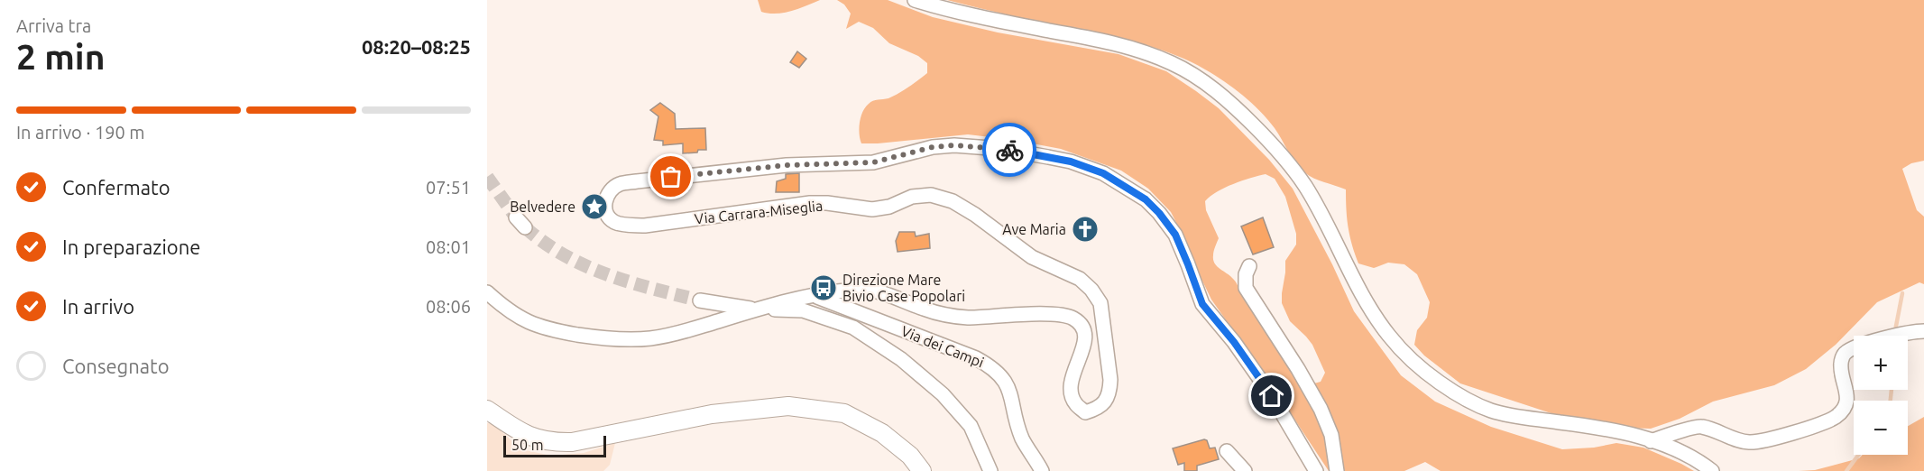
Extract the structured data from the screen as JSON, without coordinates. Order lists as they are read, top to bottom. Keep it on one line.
{"streets":{"street":["Via Carrara-Miseglia","Via dei Campi"]},"crossings":[["Via Carrara-Miseglia","Via dei Campi"]],"places":{"place":["Belvedere"],"church":["Ave Maria"],"bus stop":["Direzione Mare Bivio Case Popolari"]},"scale_bar":"50 m","page":{"heading":["2 min","Arriva tra","08:20–08:25"],"bar":"In arrivo · 190 m","list":[["Confermato","07:51"],["In preparazione","08:01"],["In arrivo","08:06"],"Consegnato"],"map_buttons":["+","−"],"scale":"50 m"}}
